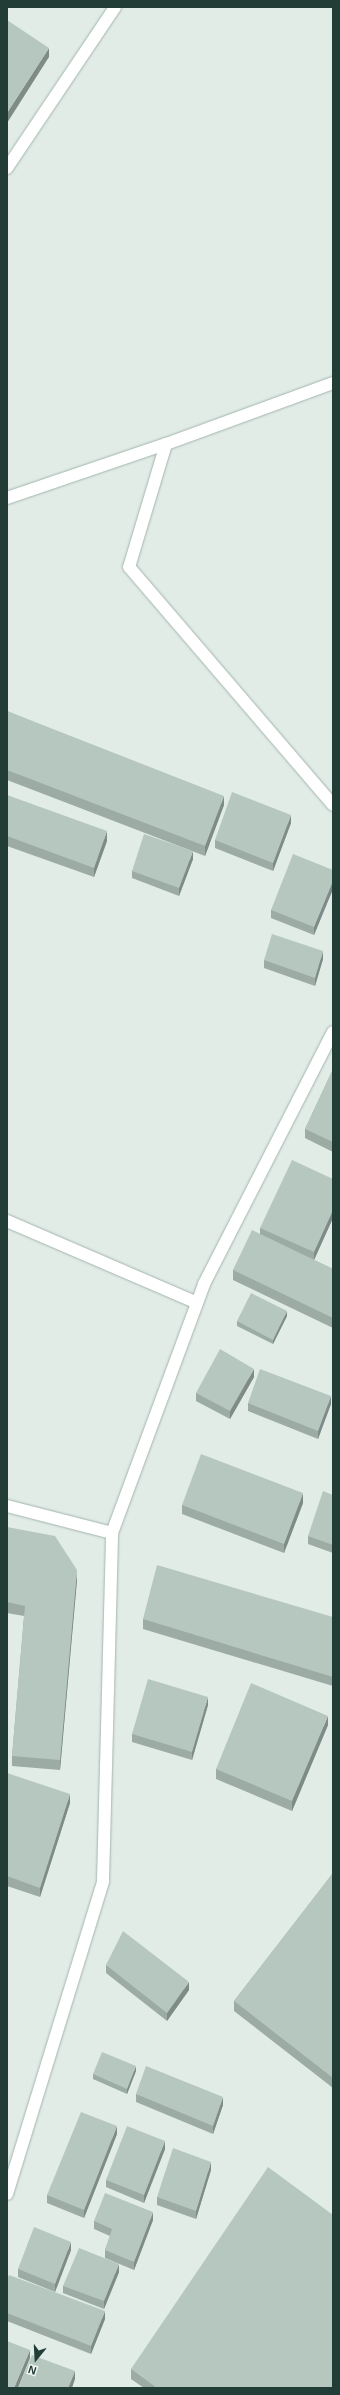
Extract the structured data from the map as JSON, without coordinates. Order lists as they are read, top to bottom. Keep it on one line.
{"north":"bottom"}
